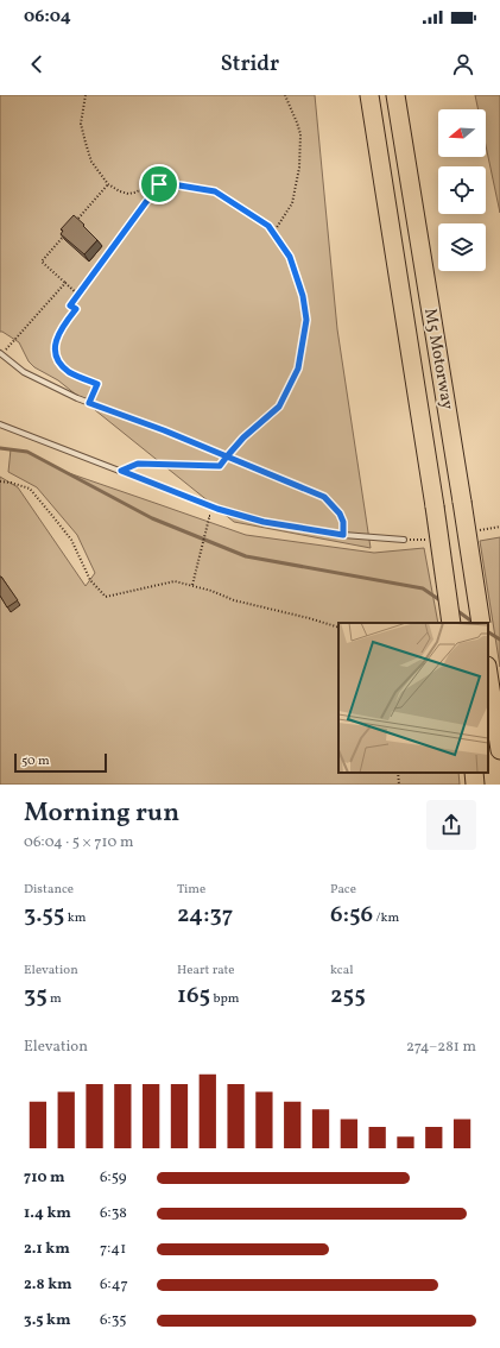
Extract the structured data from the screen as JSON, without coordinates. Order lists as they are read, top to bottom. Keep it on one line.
{"streets":{"highway":["M5 Motorway"]},"scale_bar":"50 m","north":"left","page":{"status":"06:04","header":"Stridr","scale":"50 m","heading":["Morning run","06:04 · 5 × 710 m"],"stats":[["Distance","3.55 km"],["Time","24:37"],["Pace","6:56 /km"],["Elevation","35 m"],["Heart rate","165 bpm"],["kcal","255"]],"chart":["Elevation","274–281 m"],"list":[{"name":"710 m","note":"6:59"},{"name":"1.4 km","note":"6:38"},{"name":"2.1 km","note":"7:41"},{"name":"2.8 km","note":"6:47"},{"name":"3.5 km","note":"6:35"}]}}
